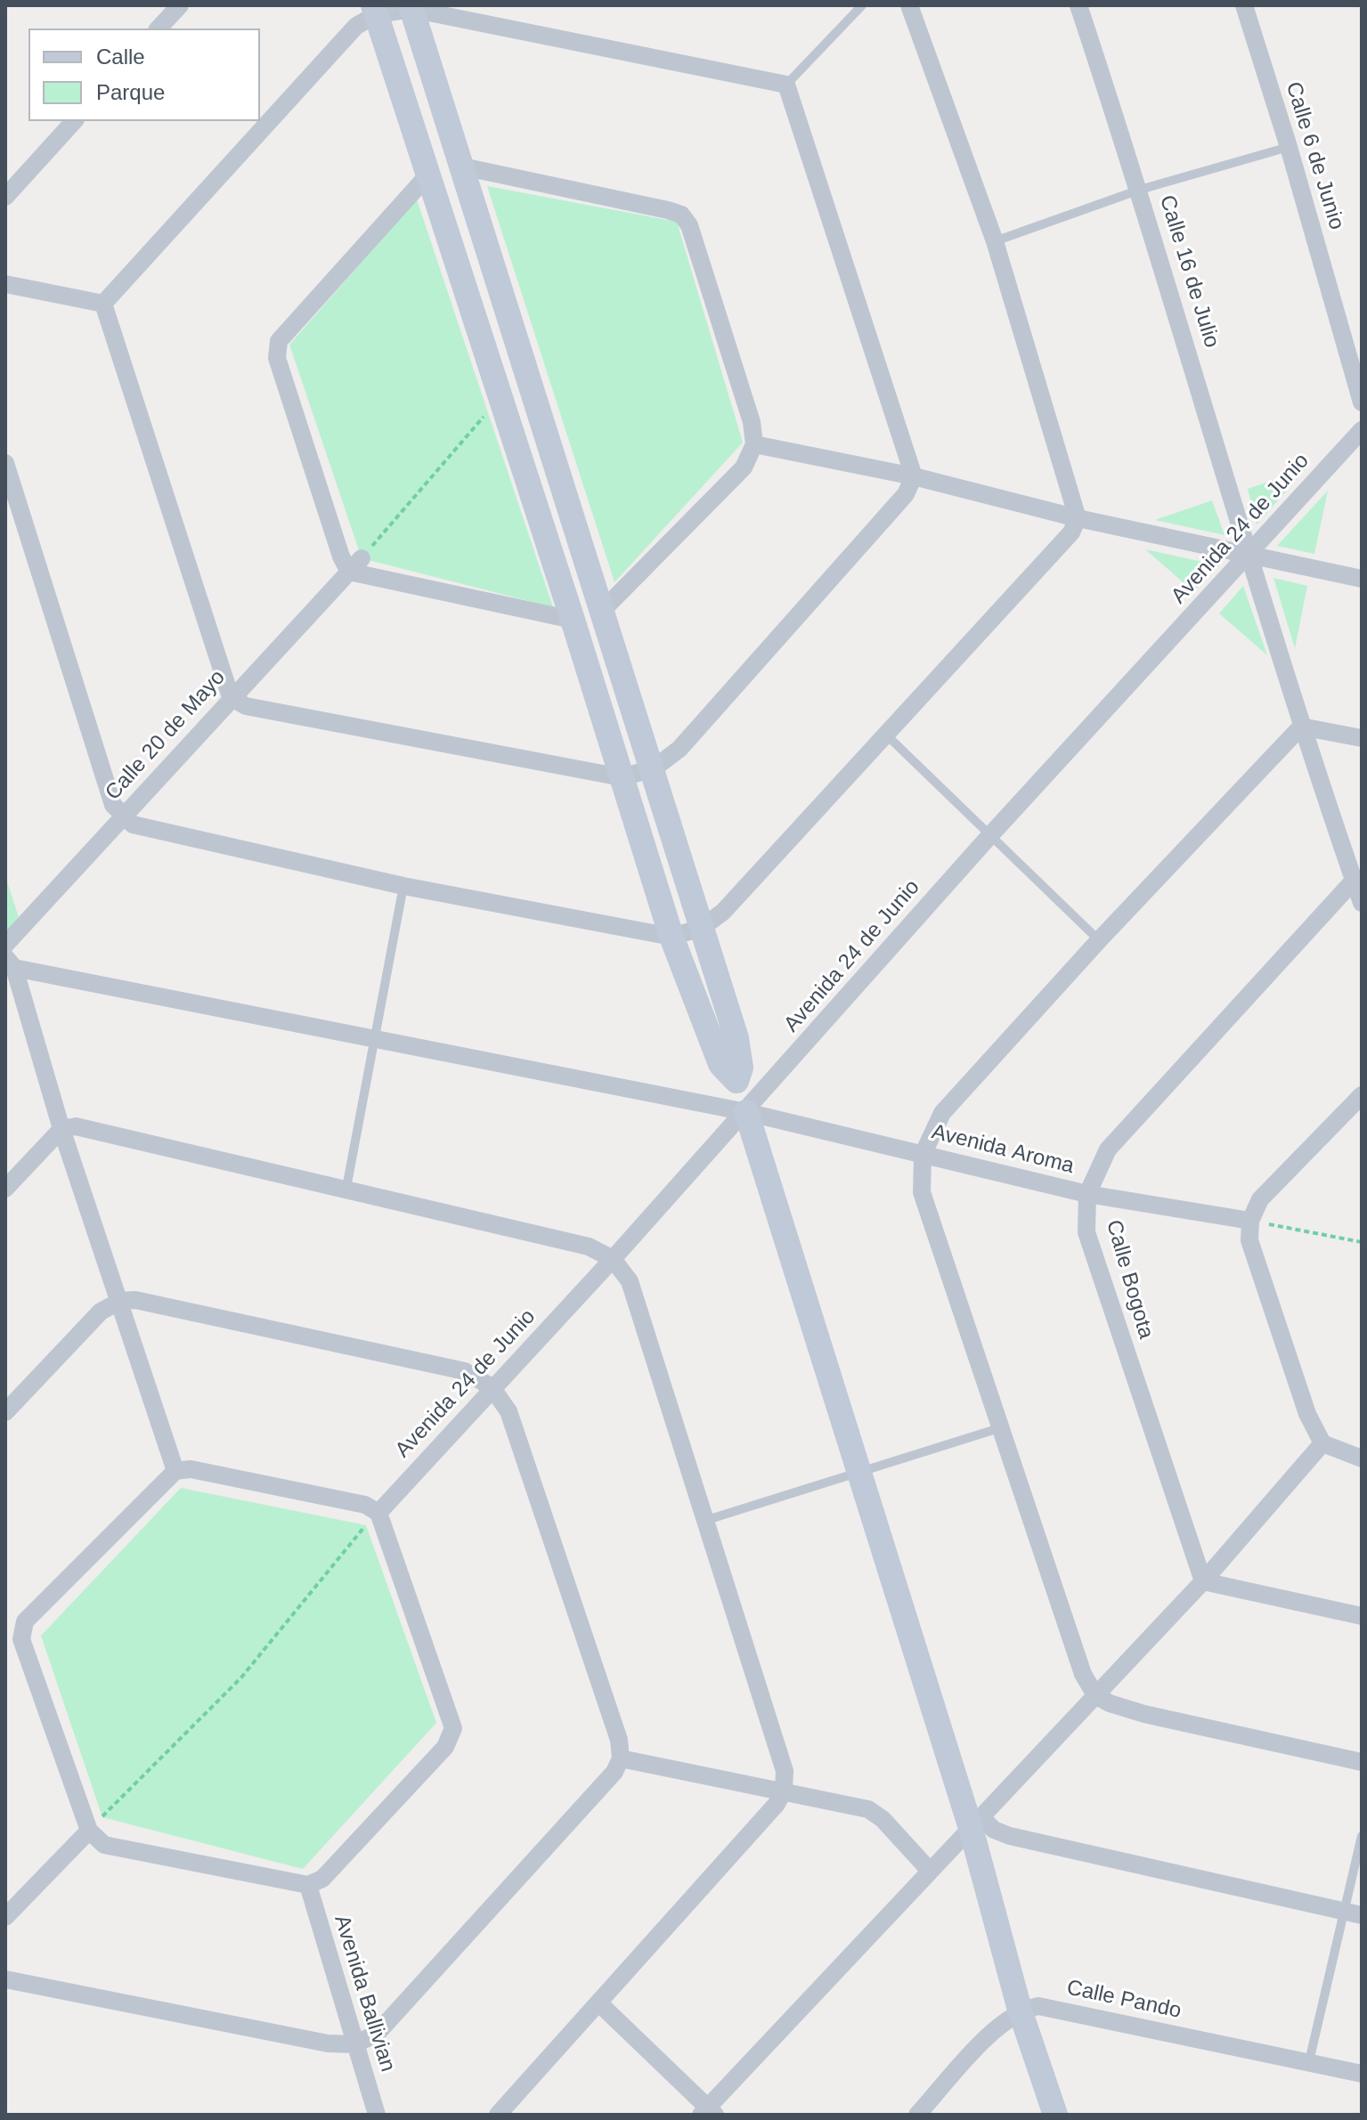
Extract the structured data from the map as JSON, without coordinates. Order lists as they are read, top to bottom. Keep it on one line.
{"streets":{"street":["Calle 6 de Junio","Calle 16 de Julio","Avenida 24 de Junio","Calle 20 de Mayo","Avenida Aroma","Calle Bogota","Avenida Ballivian","Calle Pando"]},"crossings":[["Calle 16 de Julio","Avenida 24 de Junio"],["Calle 16 de Julio","Calle Bogota"],["Avenida 24 de Junio","Avenida Aroma"],["Avenida Aroma","Calle Bogota"]],"legend":["Calle","Parque"]}
